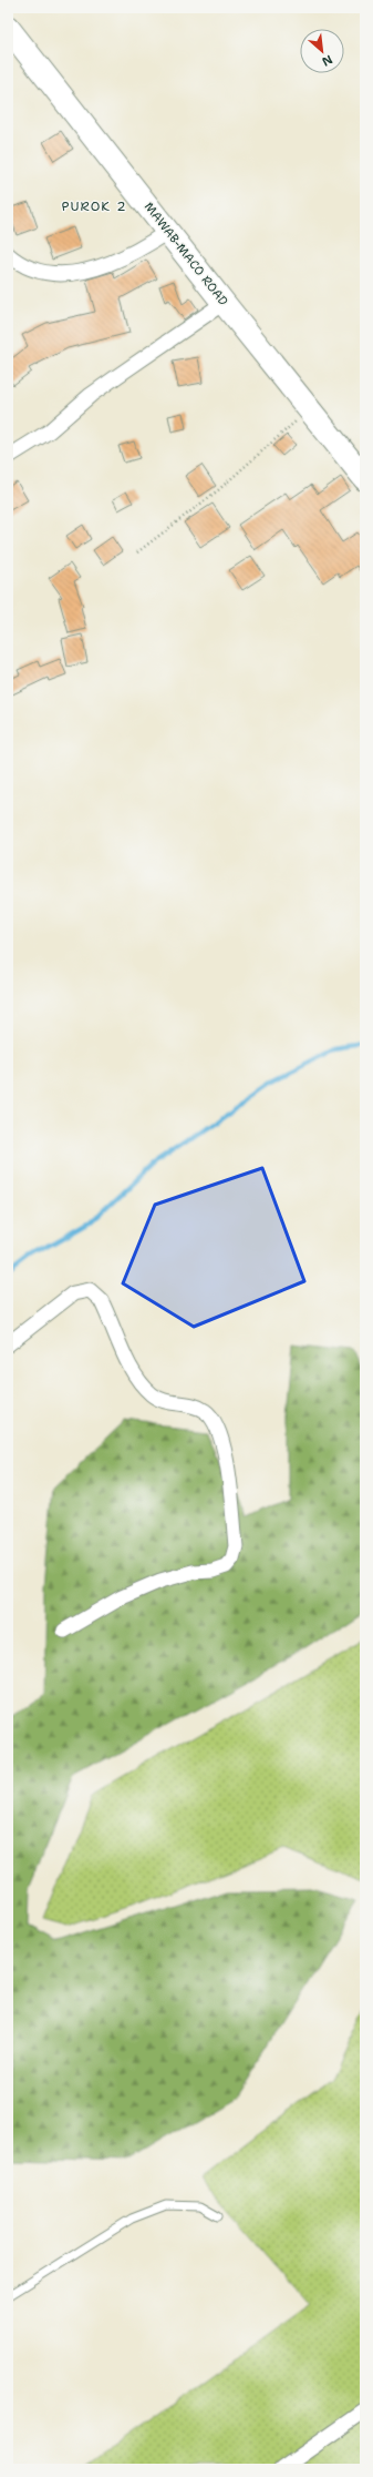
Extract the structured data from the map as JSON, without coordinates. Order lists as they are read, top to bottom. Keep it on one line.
{"streets":{"main road":["MAWAB-MACO ROAD"]},"districts":["PUROK 2"],"north":"bottom right"}
